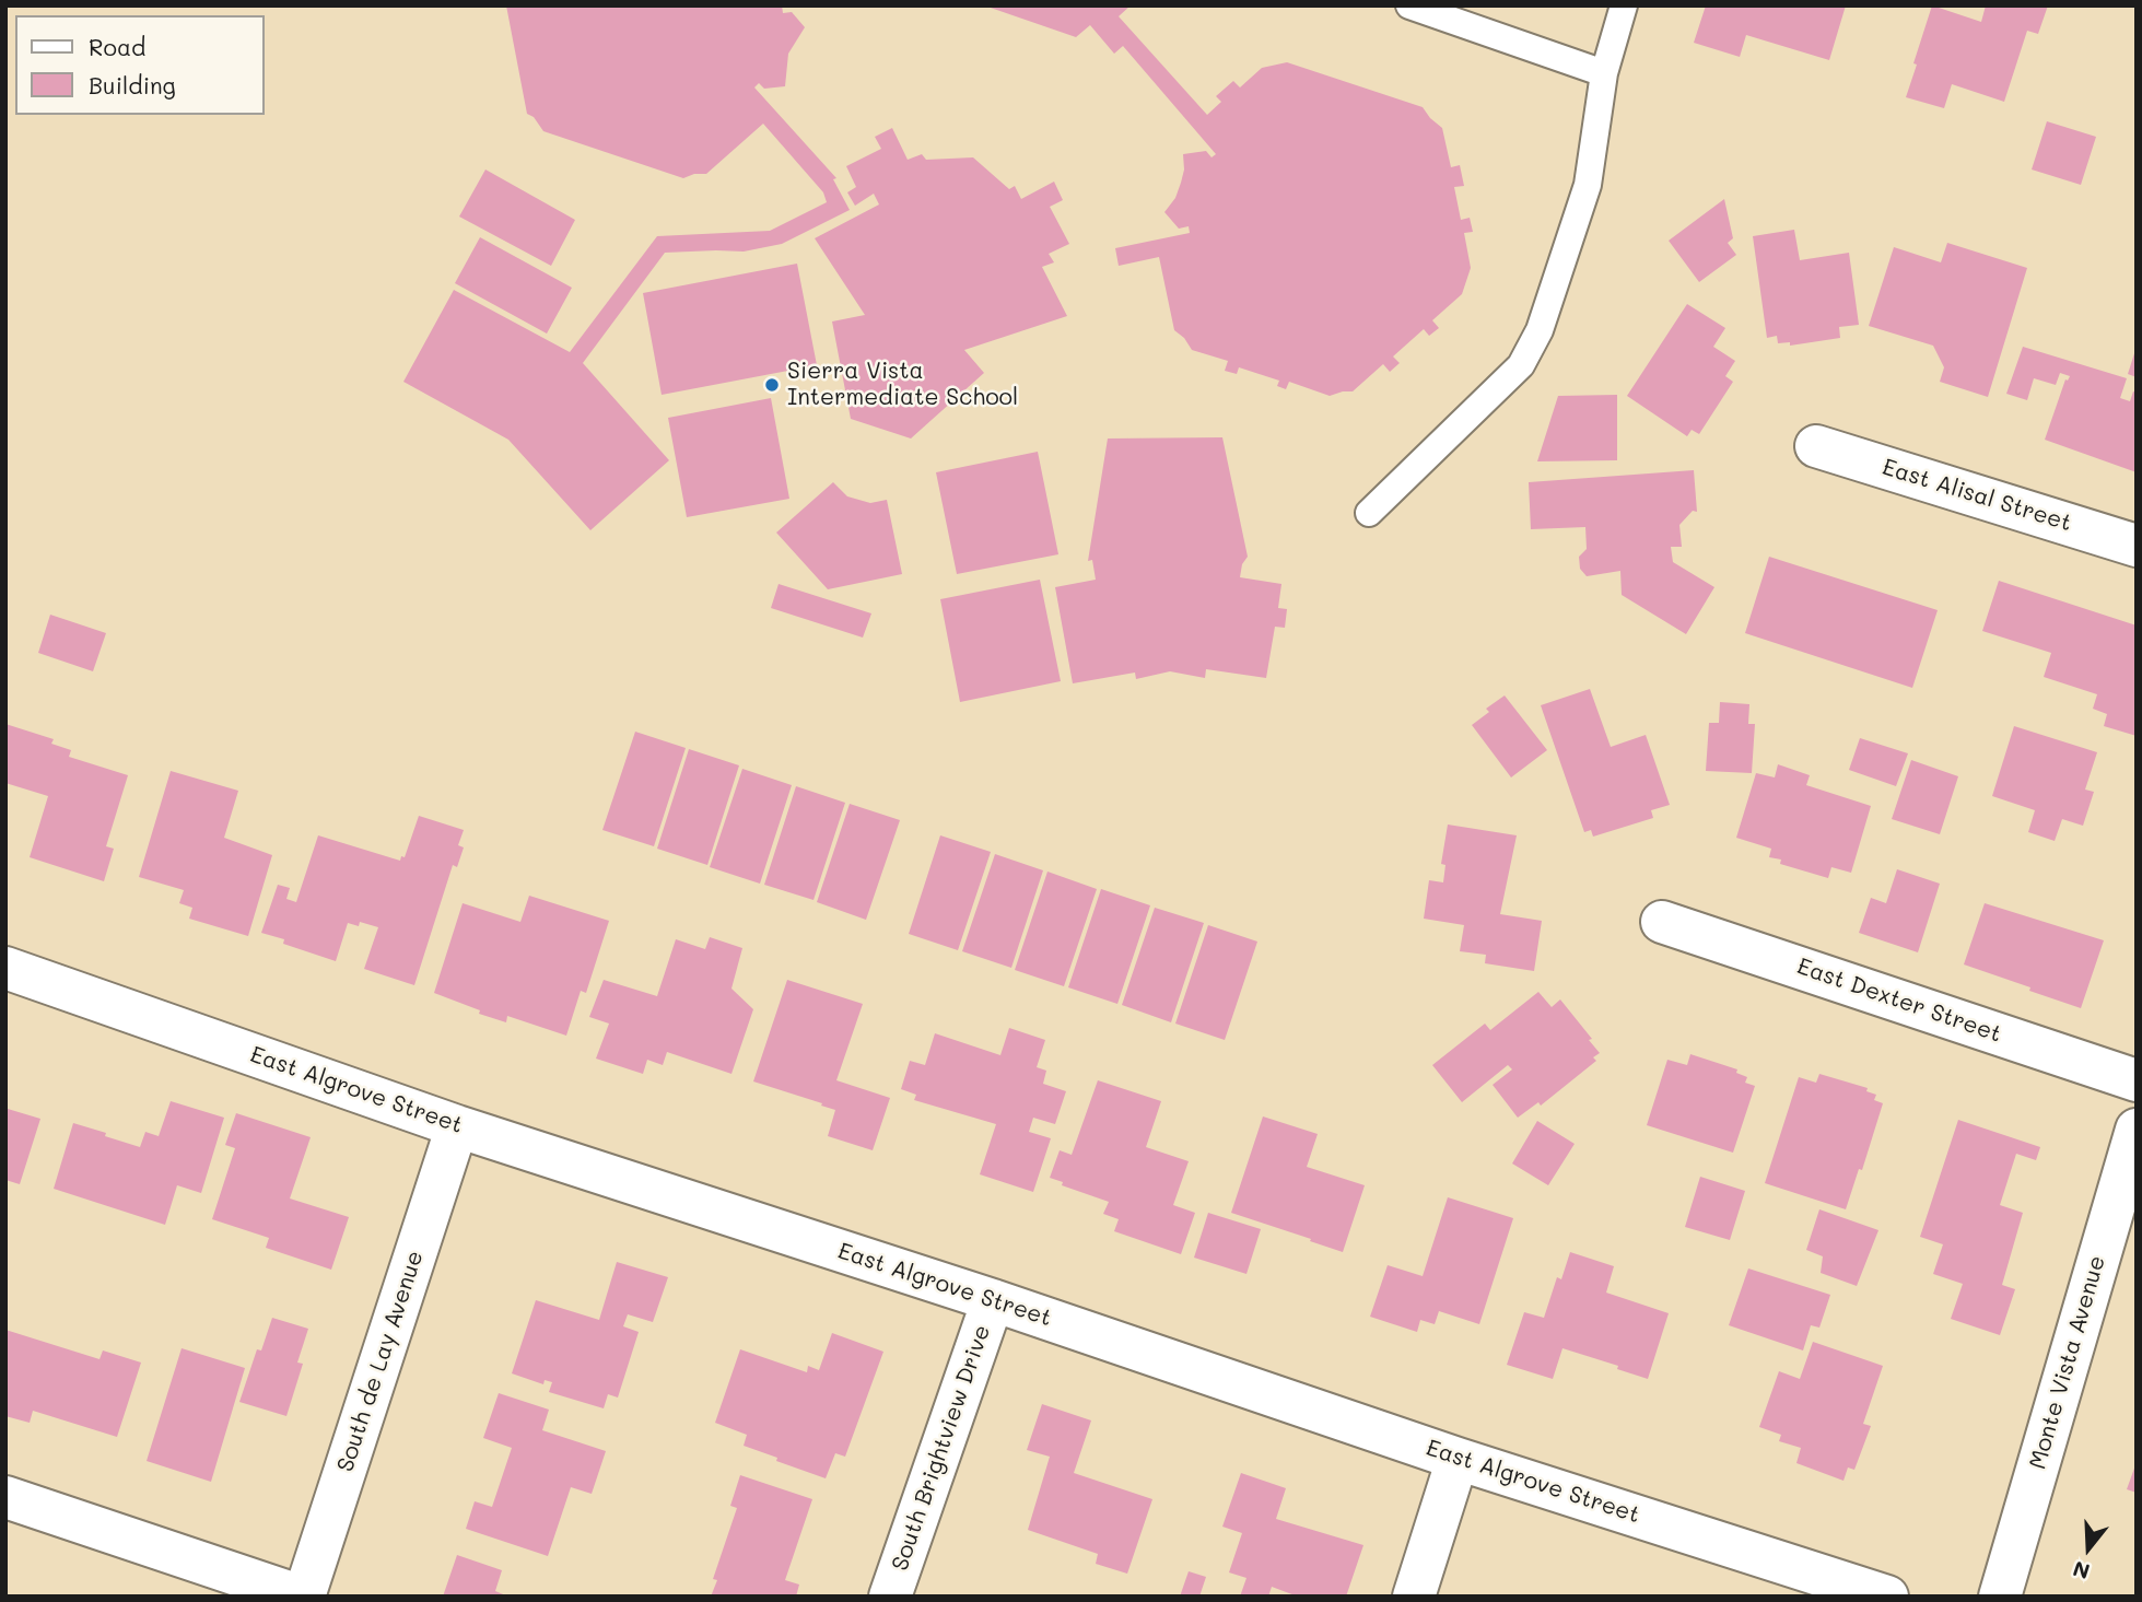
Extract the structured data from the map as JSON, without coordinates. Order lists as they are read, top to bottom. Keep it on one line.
{"streets":{"street":["East Alisal Street","East Dexter Street","East Algrove Street","South de Lay Avenue","Monte Vista Avenue","South Brightview Drive"]},"crossings":[["East Algrove Street","South de Lay Avenue"],["East Algrove Street","South Brightview Drive"]],"places":["Sierra Vista Intermediate School"],"legend":["Road","Building"],"north":"bottom"}
